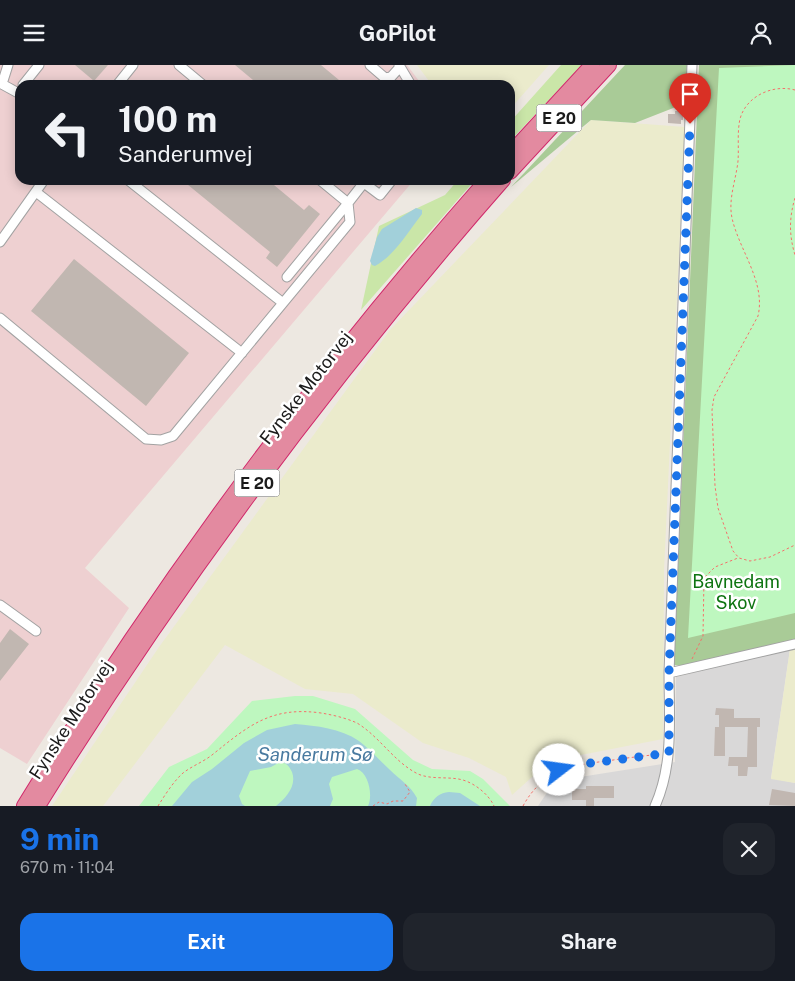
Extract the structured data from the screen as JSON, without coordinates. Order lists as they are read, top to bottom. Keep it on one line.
{"streets":{"highway":["E 20","Fynske Motorvej"]},"water":["Sanderum Sø"],"parks":["Bavnedam Skov"],"page":{"header":"GoPilot","turn":["100 m","Sanderumvej"],"heading":["9 min","670 m · 11:04"],"buttons":["Exit","Share"]}}
